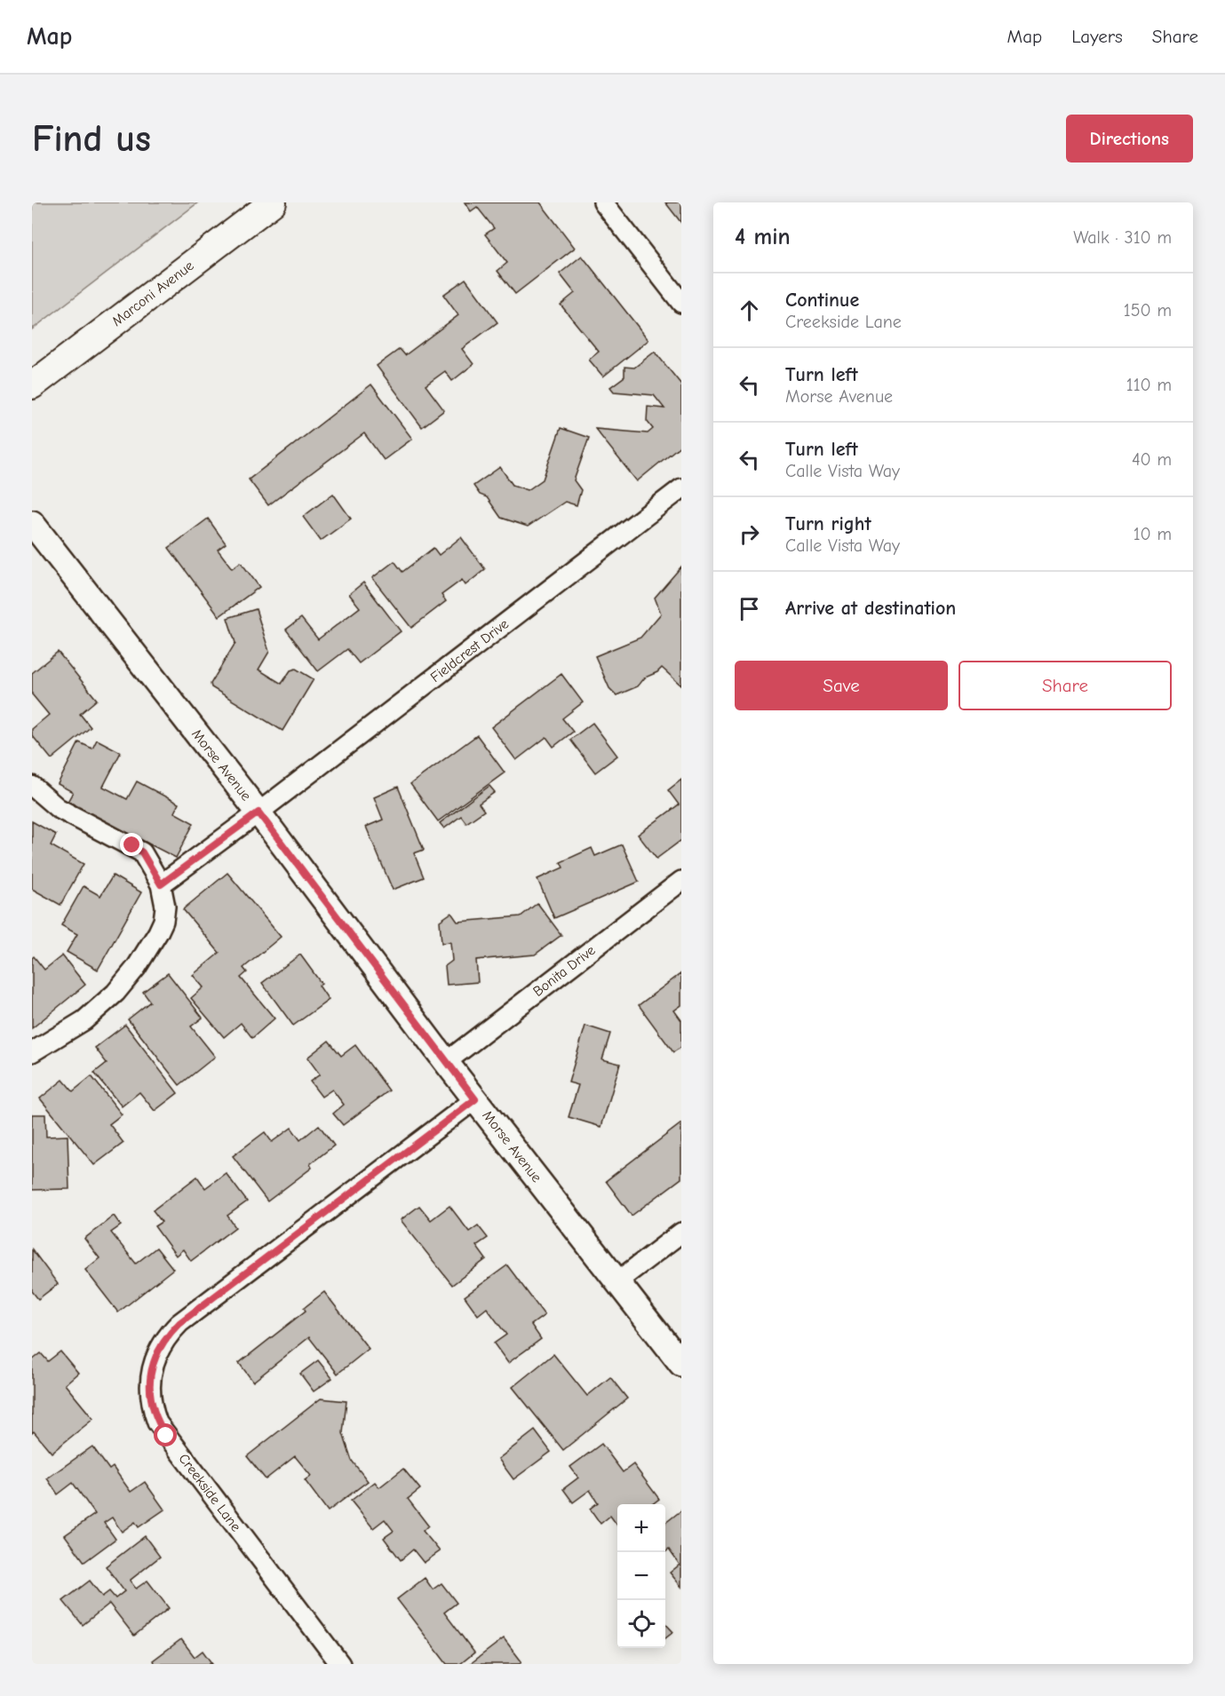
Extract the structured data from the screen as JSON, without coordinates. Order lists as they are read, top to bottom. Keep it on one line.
{"streets":{"main road":["Marconi Avenue"],"street":["Fieldcrest Drive","Morse Avenue","Bonita Drive","Creekside Lane"]},"crossings":[["Fieldcrest Drive","Morse Avenue"],["Morse Avenue","Bonita Drive"],["Morse Avenue","Creekside Lane"]],"page":{"header":"Map","nav":["Map","Layers","Share"],"buttons":["Directions",["Save","Share"]],"title":"Find us","heading":["4 min","Walk · 310 m"],"list":[["Continue","Creekside Lane","150 m"],["Turn left","Morse Avenue","110 m"],["Turn left","Calle Vista Way","40 m"],["Turn right","Calle Vista Way","10 m"],"Arrive at destination"],"map_buttons":["+","−"]}}
